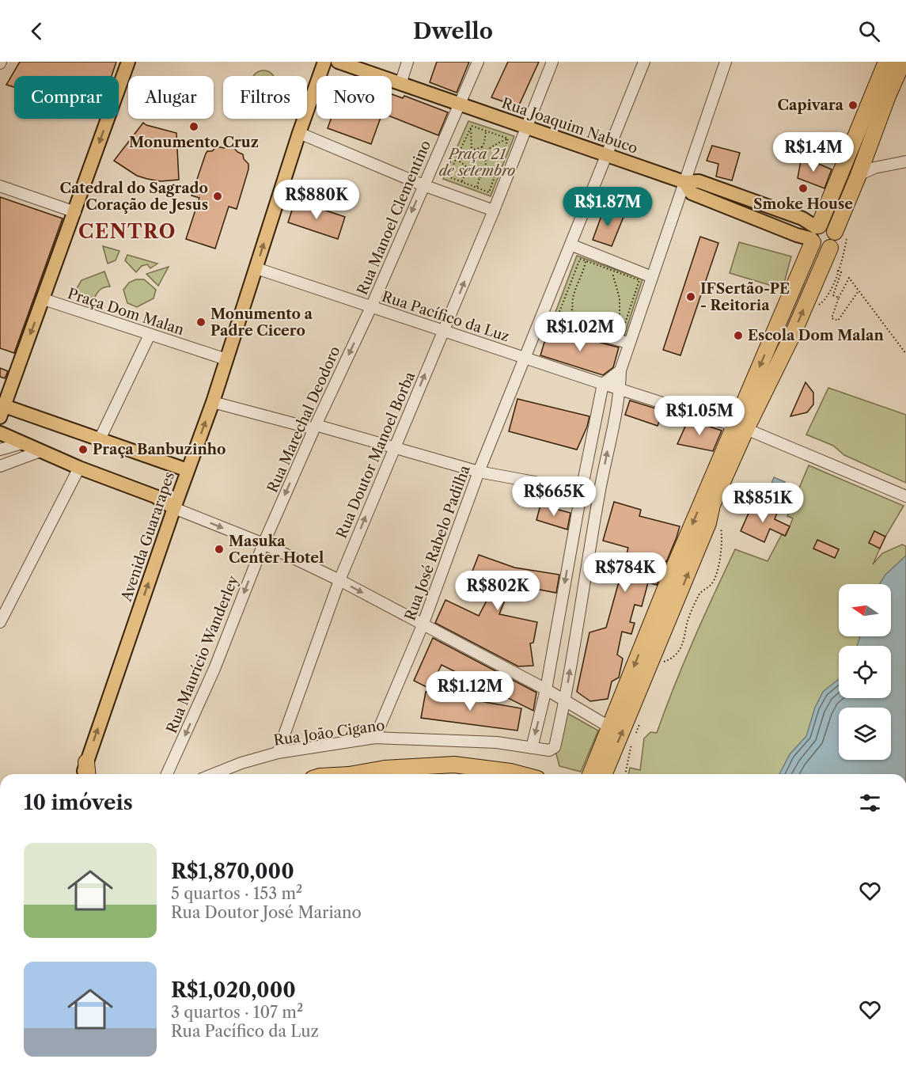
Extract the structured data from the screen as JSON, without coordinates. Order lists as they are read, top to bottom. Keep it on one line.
{"streets":{"main road":["Rua Joaquim Nabuco","Avenida Guararapes"],"street":["Rua Manoel Clementino","Praça Dom Malan","Rua Pacífico da Luz","Rua Marechal Deodoro","Rua Doutor Manoel Borba","Rua José Rabelo Padilha","Rua Maurício Wanderley","Rua João Cigano"]},"crossings":[["Rua Joaquim Nabuco","Rua Manoel Clementino"],["Rua Joaquim Nabuco","Rua Doutor Manoel Borba"],["Rua Joaquim Nabuco","Rua José Rabelo Padilha"],["Rua Manoel Clementino","Rua Pacífico da Luz"],["Rua Manoel Clementino","Rua Marechal Deodoro"],["Praça Dom Malan","Avenida Guararapes"],["Rua Pacífico da Luz","Rua Marechal Deodoro"],["Rua Pacífico da Luz","Rua Doutor Manoel Borba"],["Rua Pacífico da Luz","Avenida Guararapes"],["Rua Pacífico da Luz","Rua José Rabelo Padilha"],["Rua Marechal Deodoro","Rua Maurício Wanderley"],["Rua Doutor Manoel Borba","Rua João Cigano"],["Rua José Rabelo Padilha","Rua João Cigano"]],"one_way":["Rua Manoel Clementino","Rua Marechal Deodoro","Rua Doutor Manoel Borba","Avenida Guararapes","Rua Maurício Wanderley"],"districts":["CENTRO"],"parks":["Praça 21 de setembro"],"places":["Capivara","Monumento Cruz","Smoke House","Catedral do Sagrado Coração de Jesus","IFSertão-PE - Reitoria","Monumento a Padre Cicero","Escola Dom Malan","Praça Banbuzinho","Masuka Center Hotel"],"north":"left","page":{"header":"Dwello","chip":["Comprar","Alugar","Filtros","Novo"],"price":["R$1.4M","R$880K","R$1.87M","R$1.02M","R$1.05M","R$665K","R$851K","R$784K","R$802K","R$1.12M"],"heading":"10 imóveis","list":[{"name":"R$1,870,000","note":"5 quartos · 153 m² · Rua Doutor José Mariano"},{"name":"R$1,020,000","note":"3 quartos · 107 m² · Rua Pacífico da Luz"}]}}
